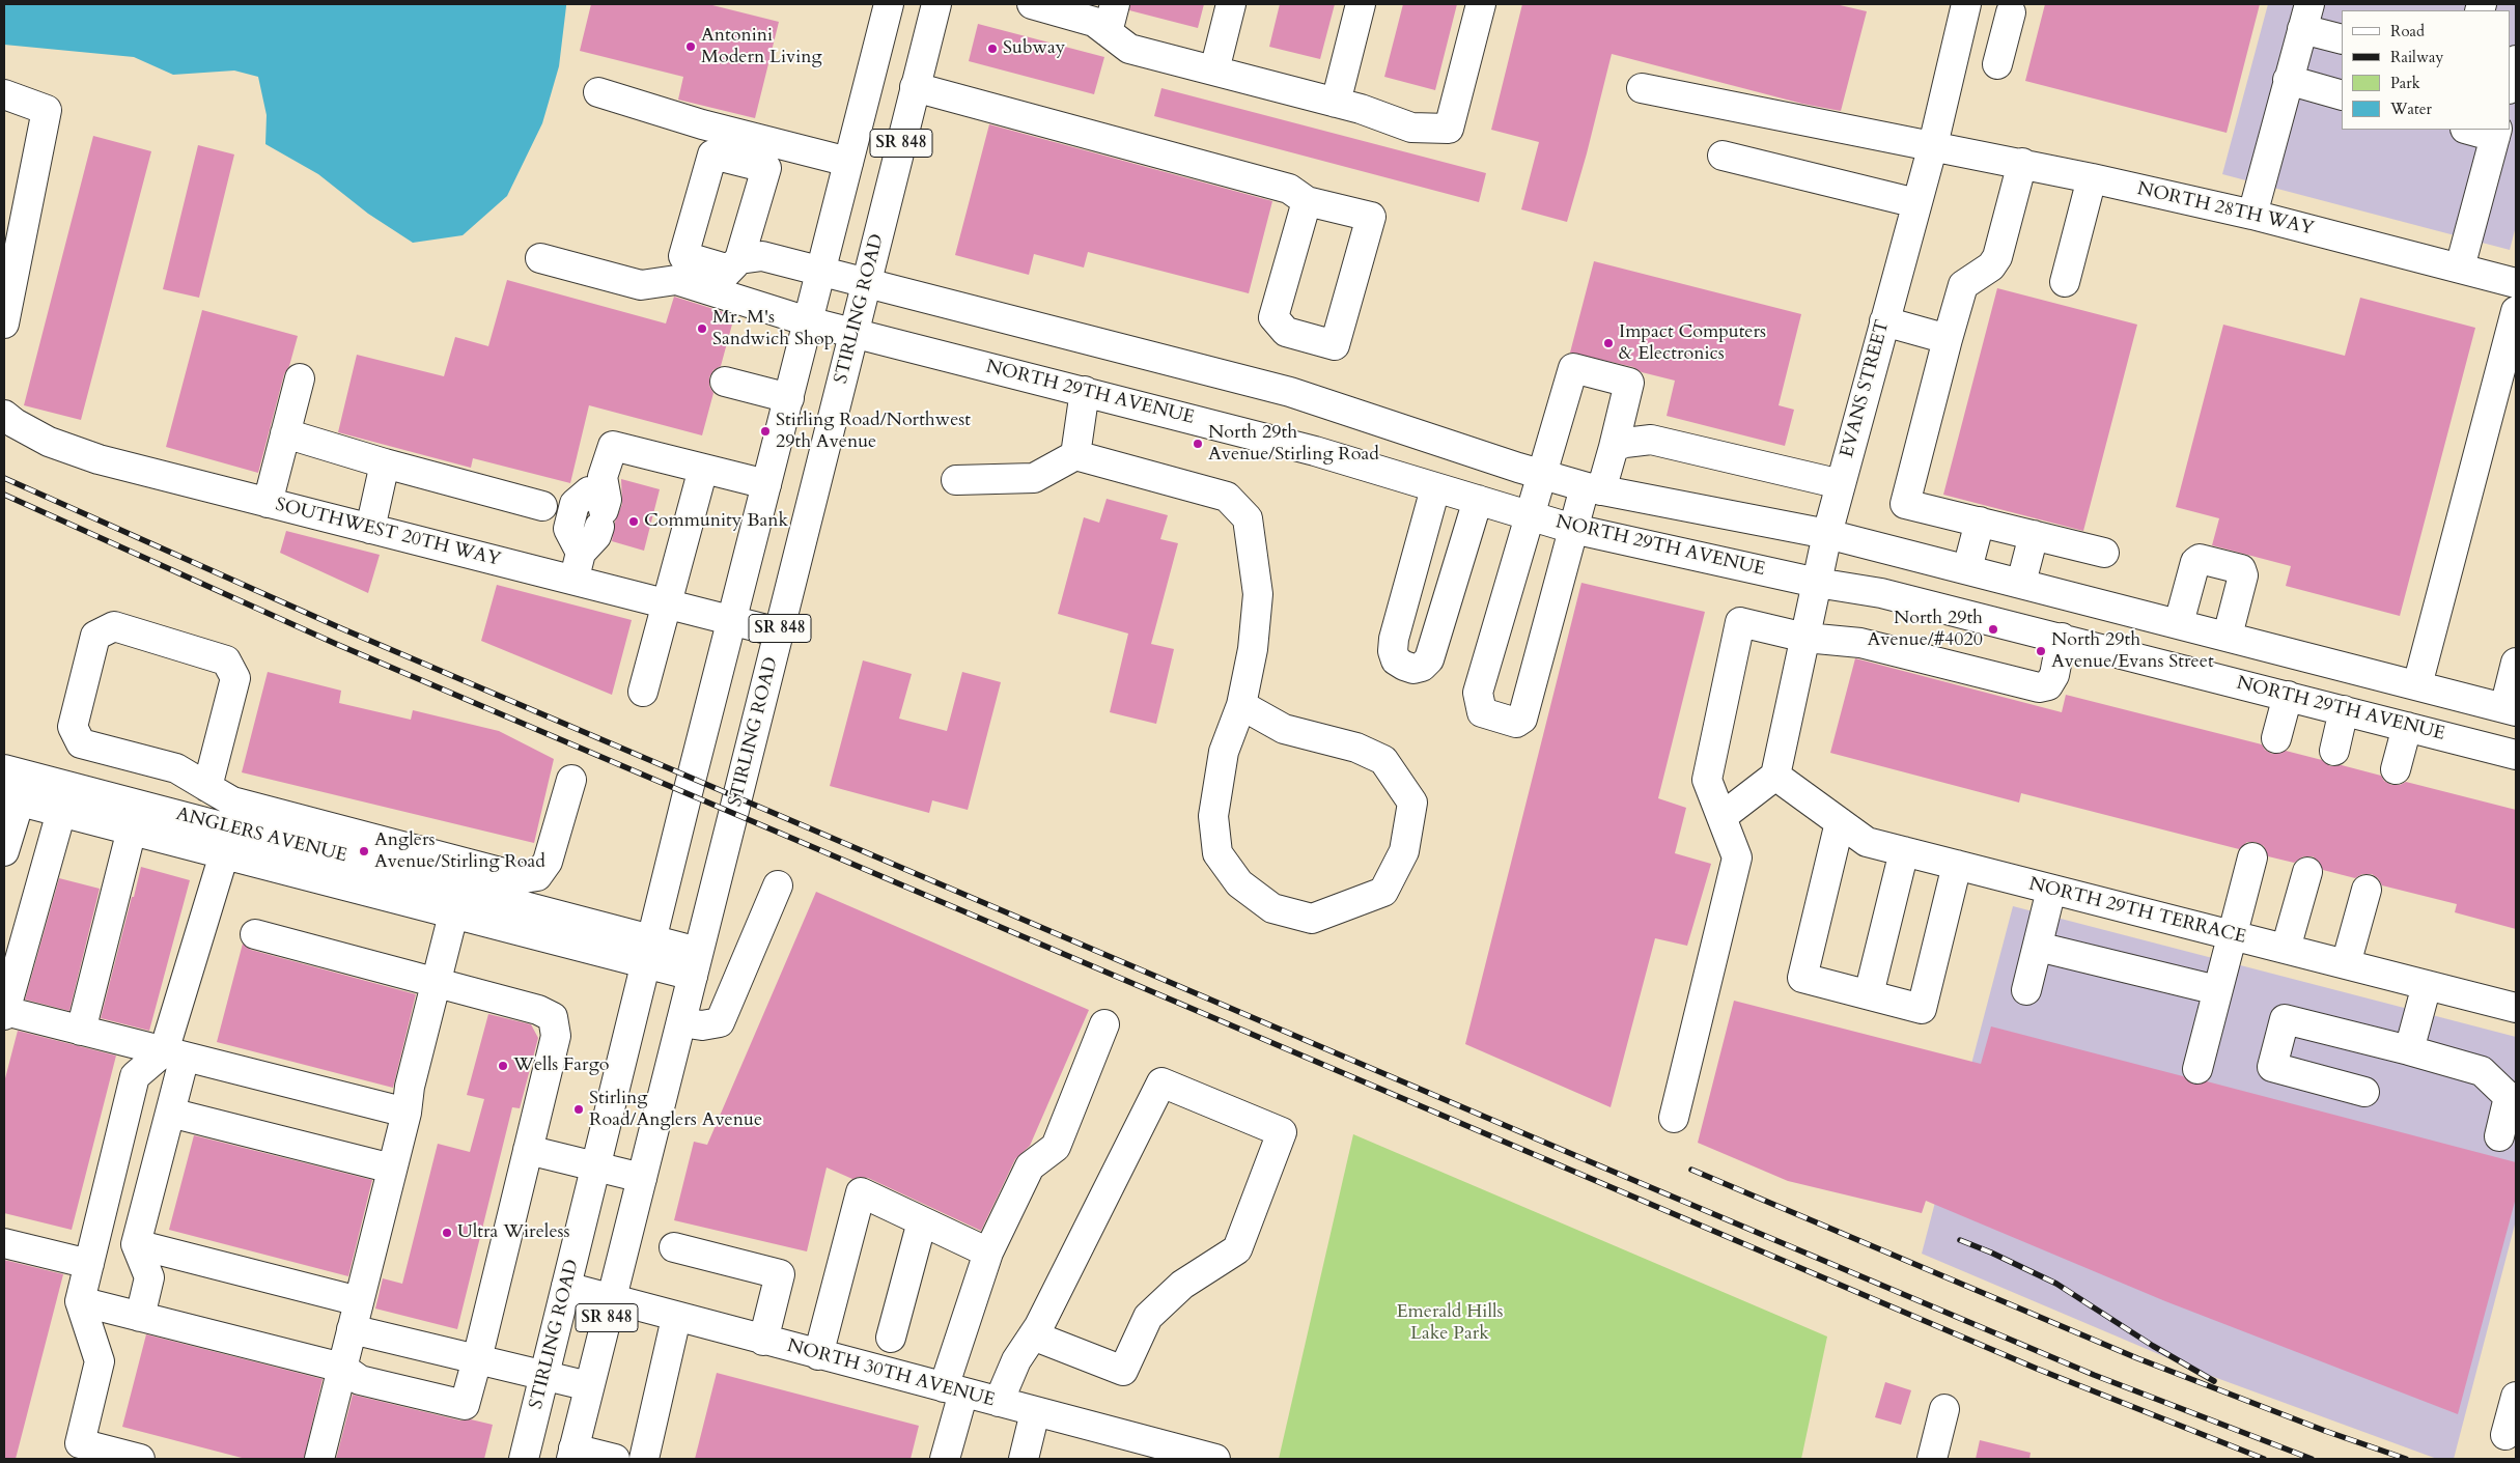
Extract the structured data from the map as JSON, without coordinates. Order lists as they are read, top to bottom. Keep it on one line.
{"streets":{"street":["SR 848","NORTH 28TH WAY","STIRLING ROAD","EVANS STREET","NORTH 29TH AVENUE","SOUTHWEST 20TH WAY","ANGLERS AVENUE","NORTH 29TH TERRACE","NORTH 30TH AVENUE"]},"crossings":[["NORTH 28TH WAY","EVANS STREET"],["STIRLING ROAD","NORTH 29TH AVENUE"],["STIRLING ROAD","SOUTHWEST 20TH WAY"],["STIRLING ROAD","ANGLERS AVENUE"],["STIRLING ROAD","NORTH 30TH AVENUE"],["EVANS STREET","NORTH 29TH AVENUE"],["EVANS STREET","NORTH 29TH TERRACE"]],"parks":["Emerald Hills Lake Park"],"places":["Antonini Modern Living","Subway","Mr. M's Sandwich Shop","Impact Computers & Electronics","Stirling Road/Northwest 29th Avenue","North 29th Avenue/Stirling Road","Community Bank","North 29th Avenue/#4020","North 29th Avenue/Evans Street","Anglers Avenue/Stirling Road","Wells Fargo","Stirling Road/Anglers Avenue","Ultra Wireless"],"legend":["Road","Railway","Park","Water"]}
